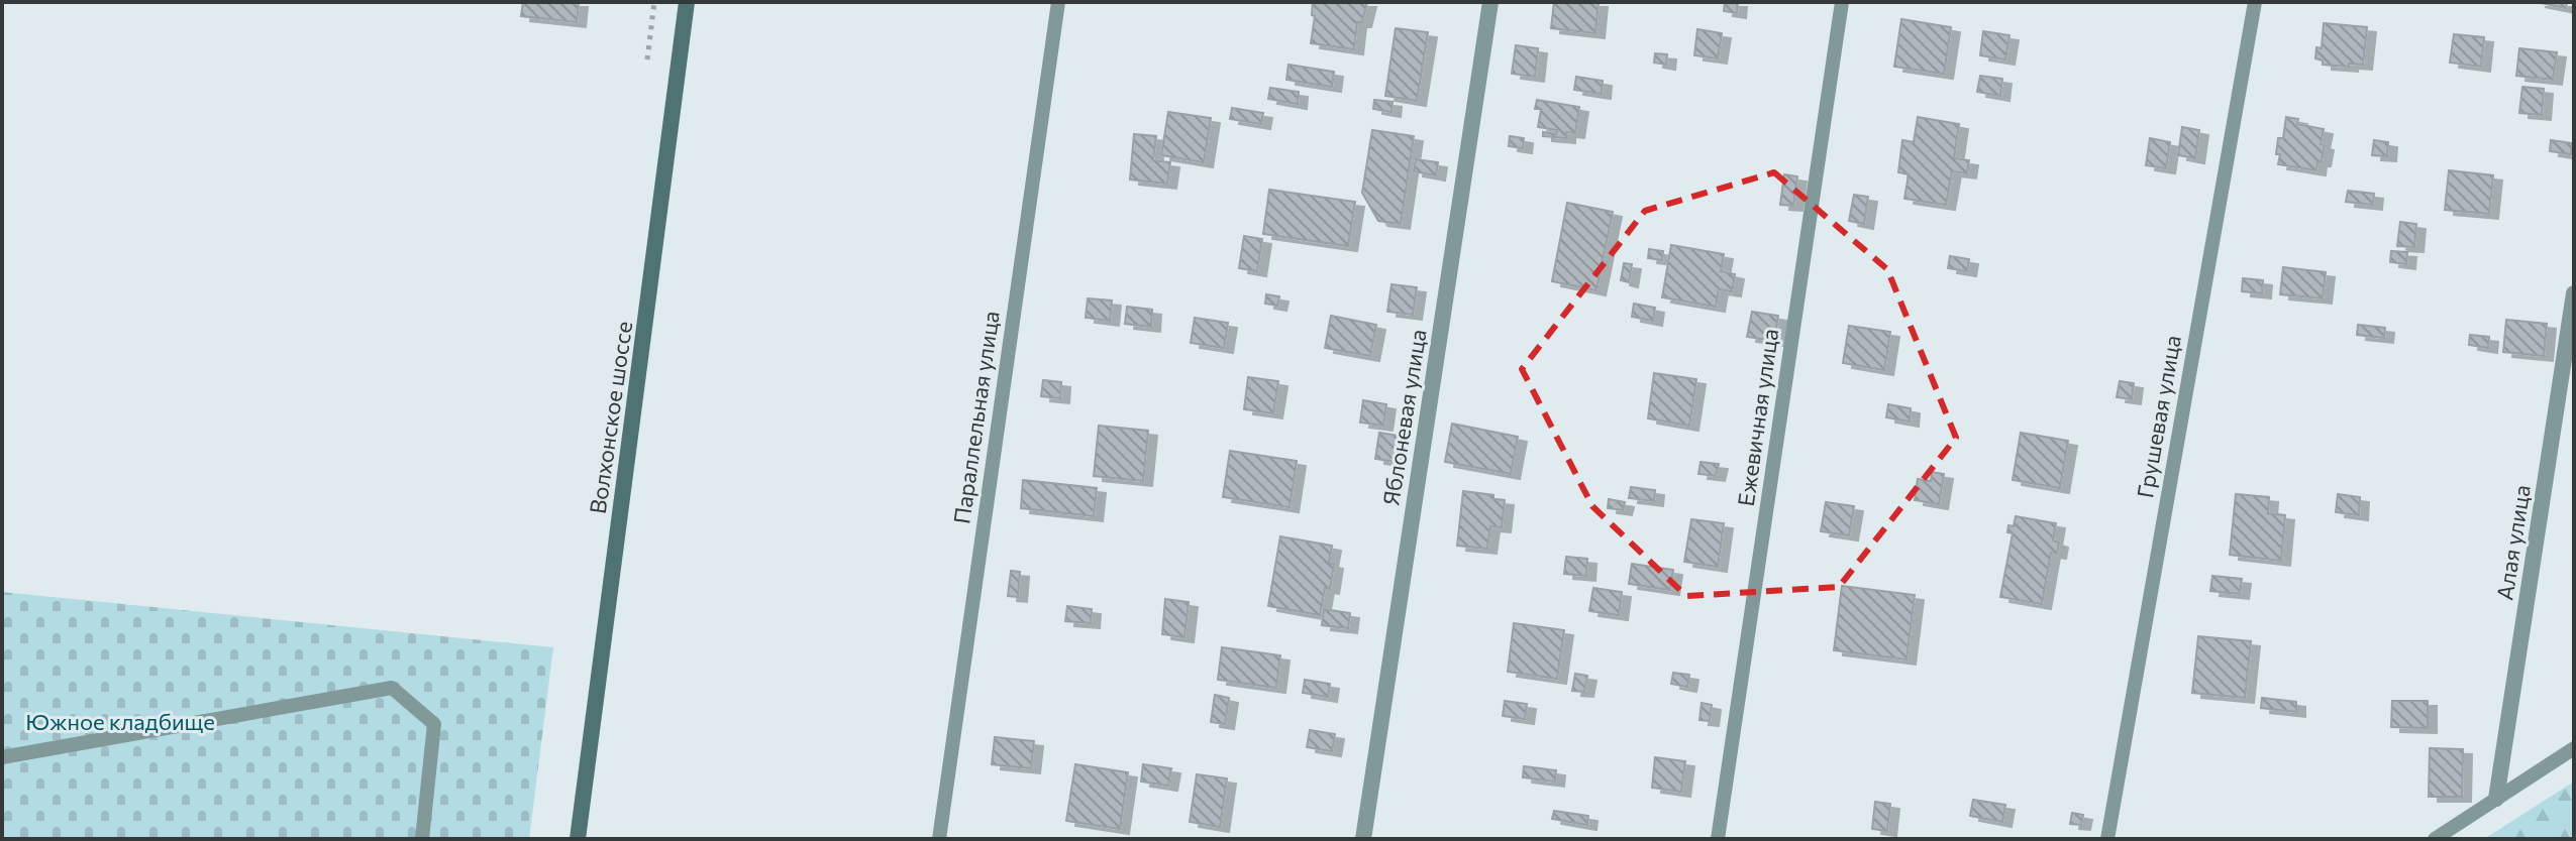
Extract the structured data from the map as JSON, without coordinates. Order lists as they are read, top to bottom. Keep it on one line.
{"streets":{"main road":["Волхонское шоссе"],"street":["Яблоневая улица","Алая улица"],"lane":["Грушевая улица","Параллельная улица","Ежевичная улица"]},"parks":["Южное кладбище"]}
